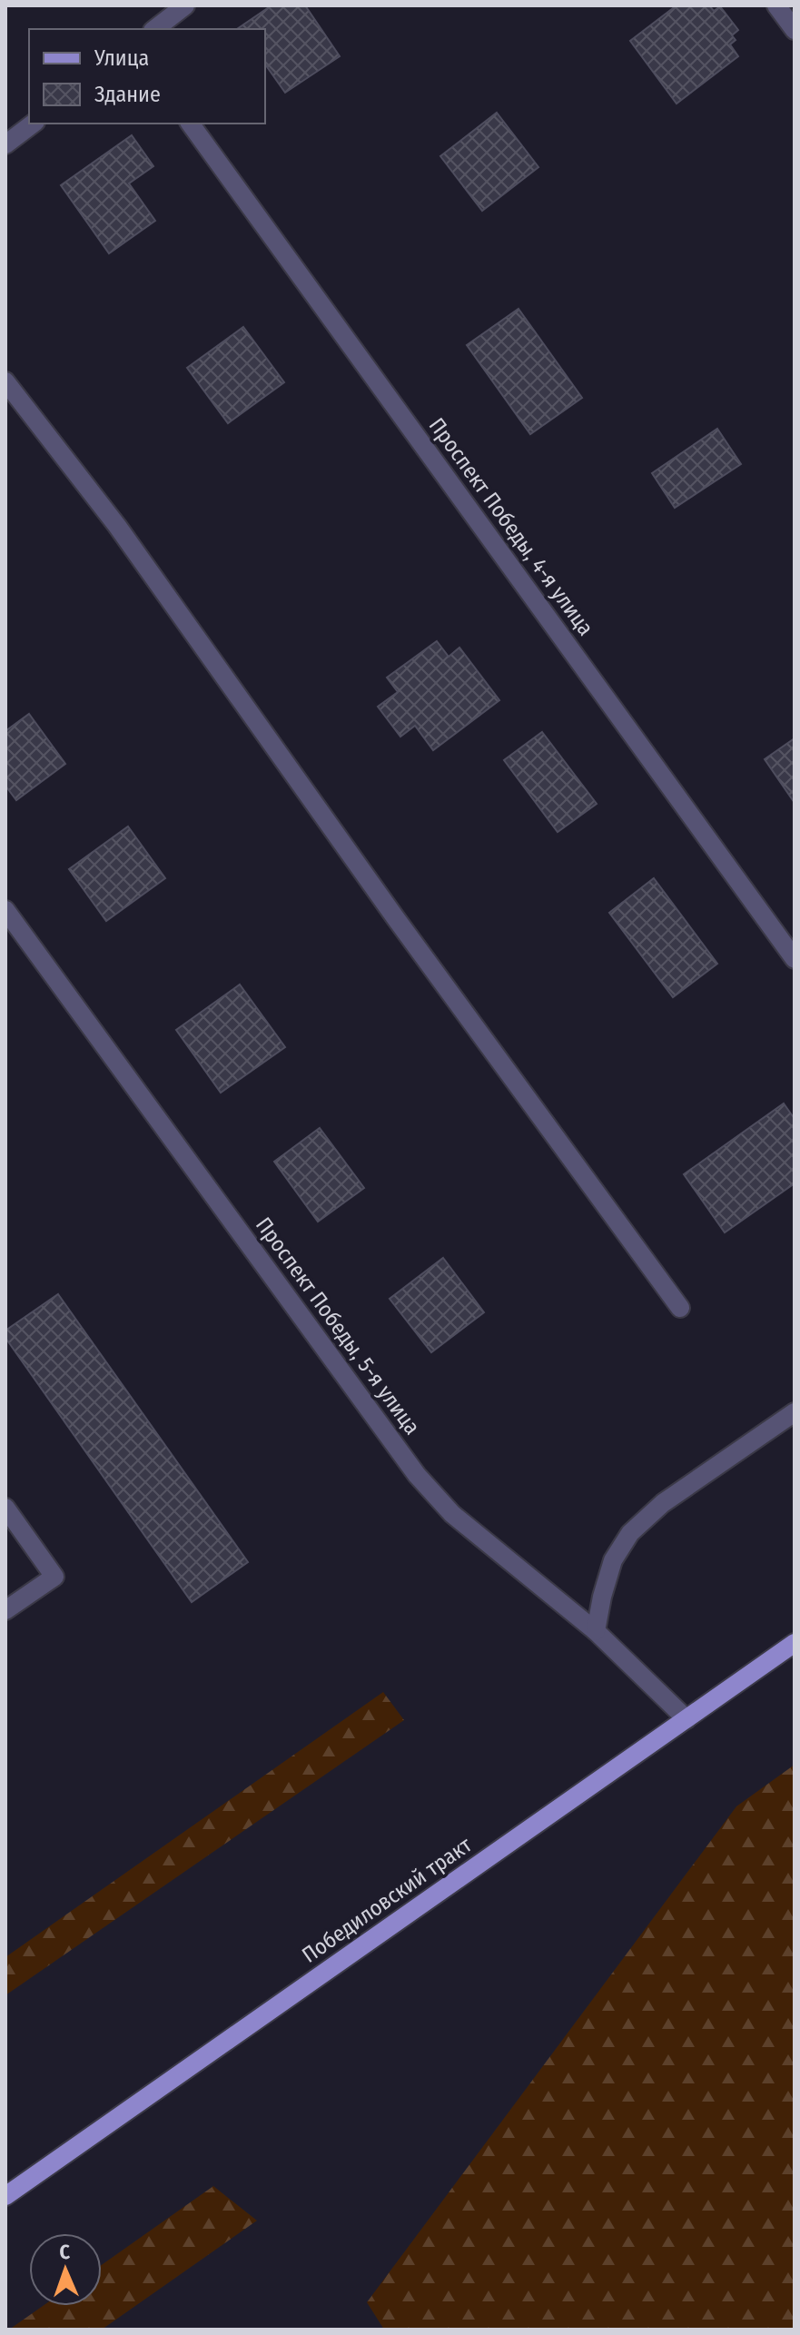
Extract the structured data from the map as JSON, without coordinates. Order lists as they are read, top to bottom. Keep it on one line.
{"streets":{"main road":["Победиловский тракт"],"street":["Проспект Победы, 4-я улица","Проспект Победы, 5-я улица"]},"crossings":[["Проспект Победы, 5-я улица","Победиловский тракт"]],"legend":["Улица","Здание"],"north":"top"}
